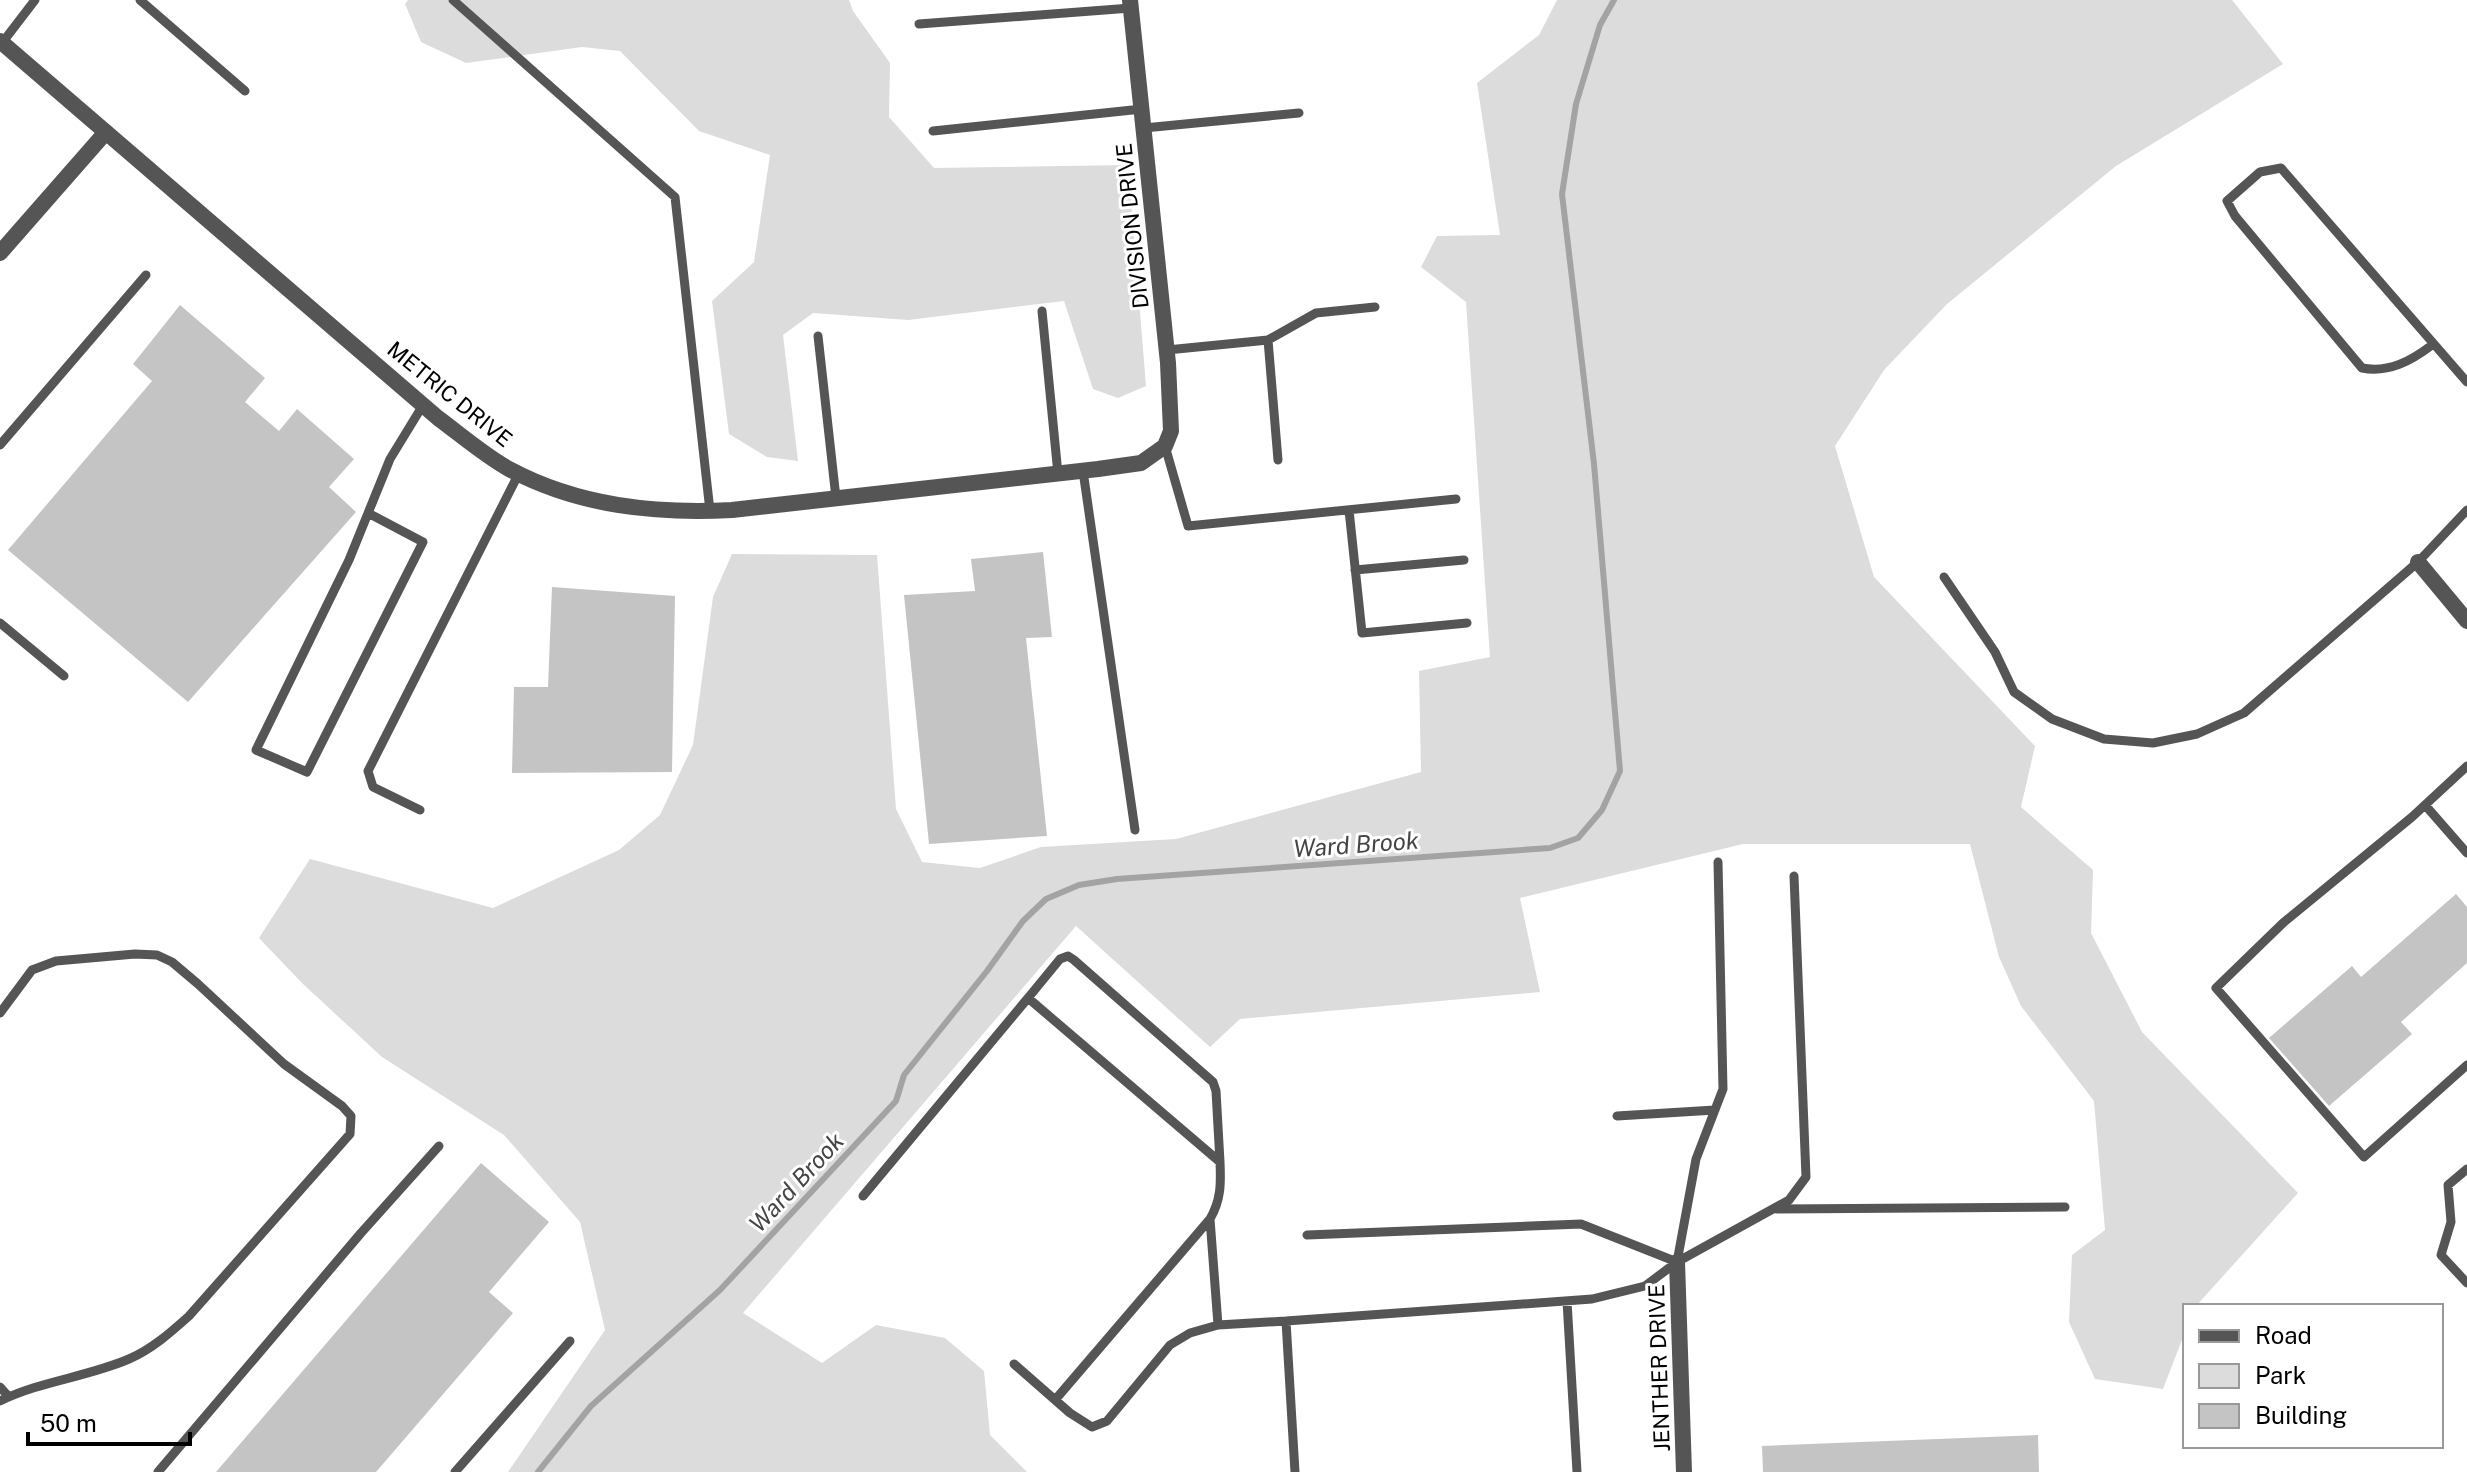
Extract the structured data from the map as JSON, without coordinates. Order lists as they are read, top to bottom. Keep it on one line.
{"streets":{"street":["DIVISION DRIVE","METRIC DRIVE","JENTHER DRIVE"]},"crossings":[["DIVISION DRIVE","METRIC DRIVE"]],"water":["Ward Brook"],"legend":["Road","Park","Building"],"scale_bar":"50 m"}
